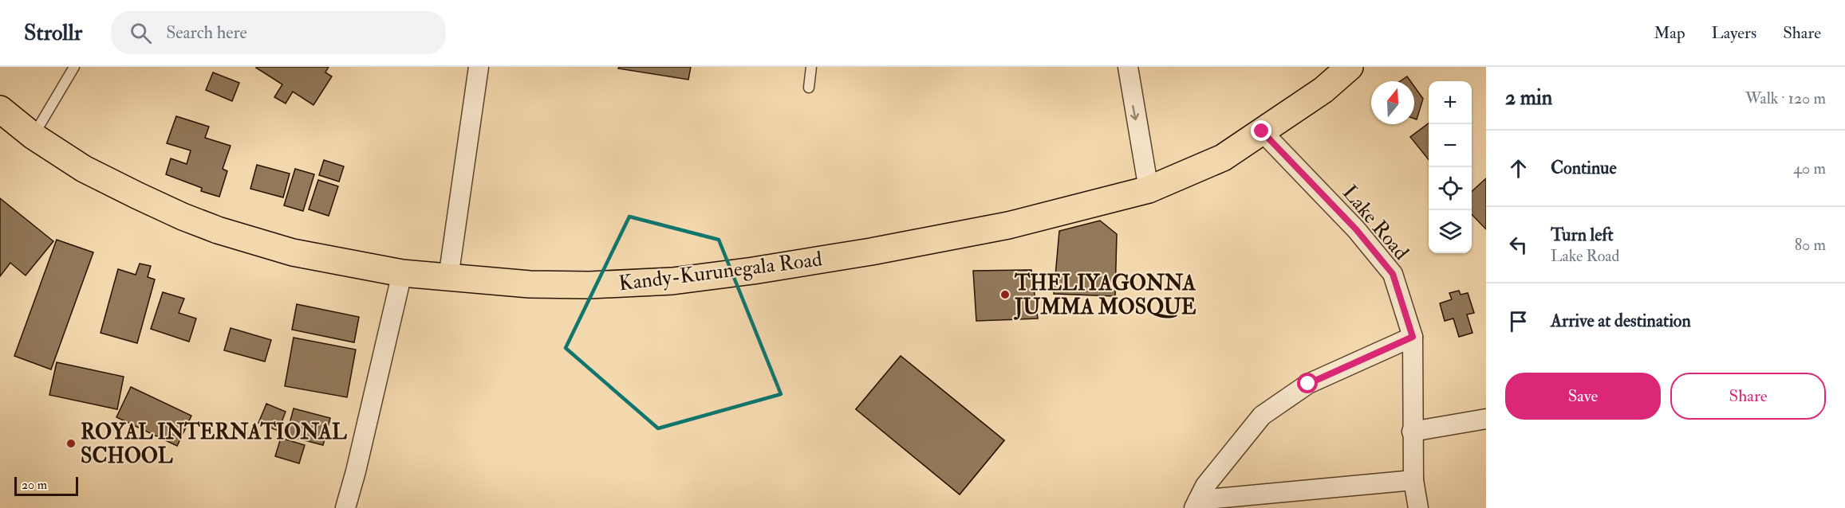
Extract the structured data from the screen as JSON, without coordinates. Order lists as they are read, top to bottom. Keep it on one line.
{"streets":{"highway":["Kandy-Kurunegala Road"],"street":["Lake Road"]},"crossings":[["Lake Road","Kandy-Kurunegala Road"]],"places":["THELIYAGONNA JUMMA MOSQUE","ROYAL INTERNATIONAL SCHOOL"],"scale_bar":"20 m","north":"top","page":{"header":"Strollr","search":"Search here","nav":["Map","Layers","Share"],"heading":["2 min","Walk · 120 m"],"map_buttons":["+","−"],"list":[["Continue","40 m"],["Turn left","Lake Road","80 m"],"Arrive at destination"],"buttons":["Save","Share"],"scale":"20 m"}}
